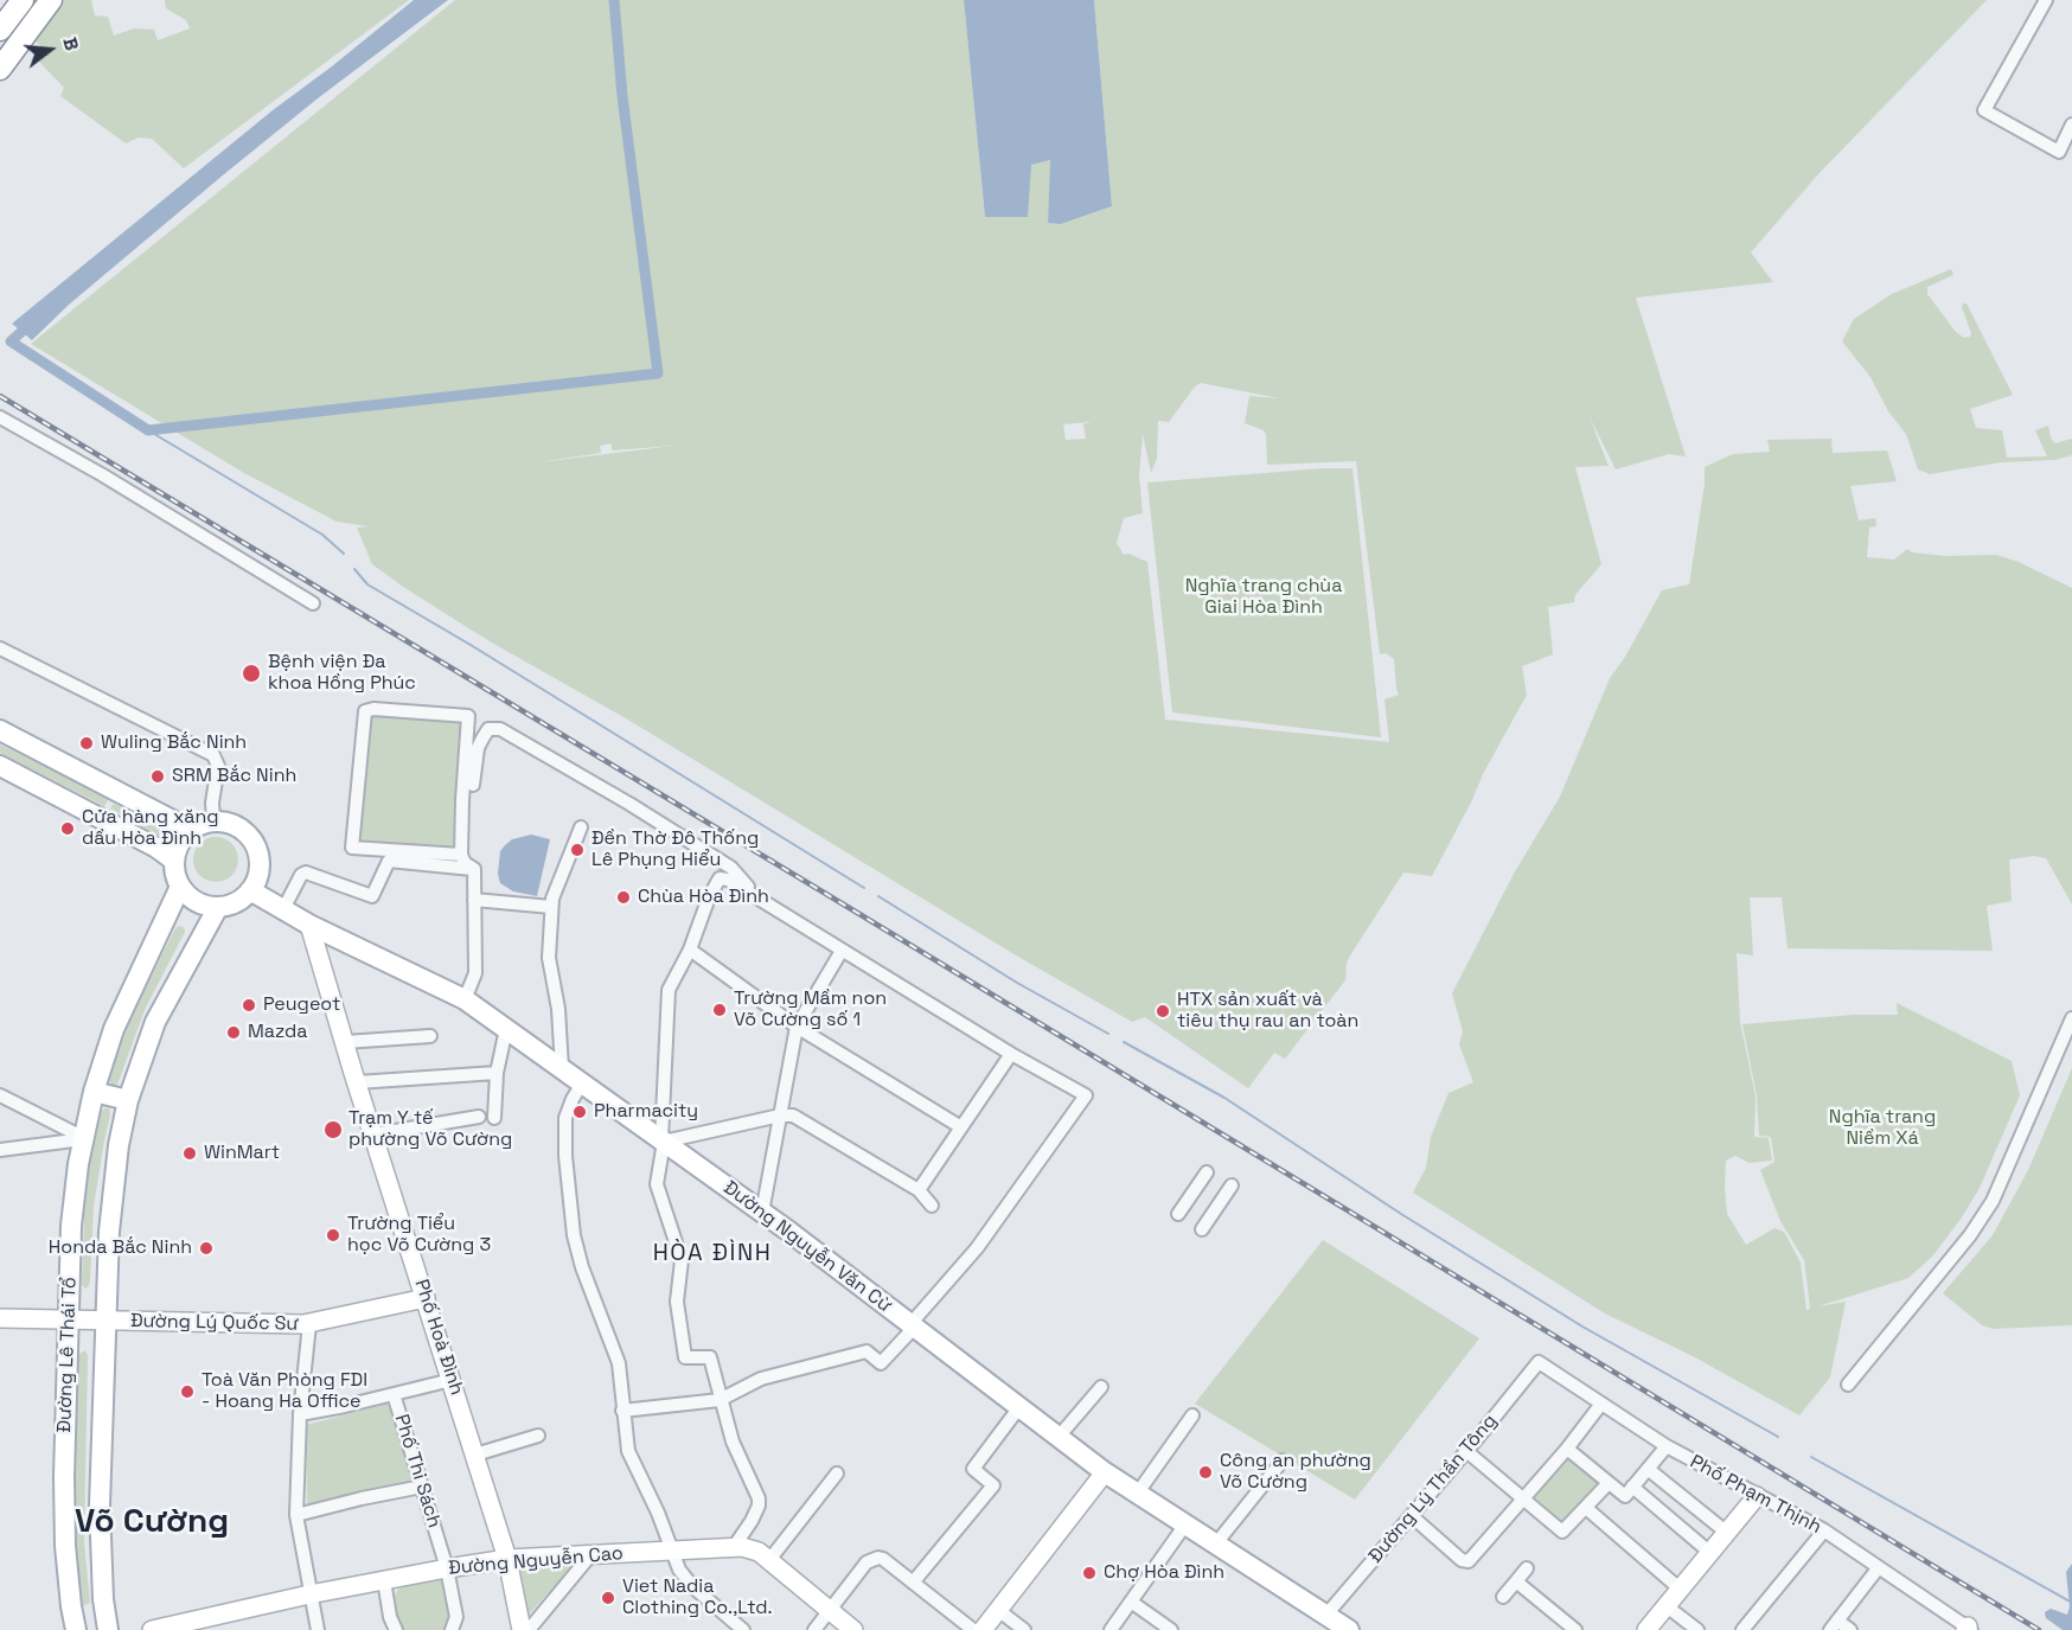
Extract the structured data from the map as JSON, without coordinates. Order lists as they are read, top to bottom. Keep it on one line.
{"streets":{"main road":["Đường Nguyễn Văn Cừ","Đường Lê Thái Tổ"],"street":["Đường Lý Quốc Sư","Phố Hoà Đình","Phố Thi Sách","Đường Lý Thần Tông","Phố Phạm Thịnh","Đường Nguyễn Cao"]},"crossings":[["Đường Nguyễn Văn Cừ","Phố Hoà Đình"],["Đường Nguyễn Văn Cừ","Đường Lê Thái Tổ"],["Đường Nguyễn Văn Cừ","Đường Lý Thần Tông"],["Đường Lý Quốc Sư","Phố Hoà Đình"],["Đường Lý Quốc Sư","Đường Lê Thái Tổ"],["Phố Hoà Đình","Đường Nguyễn Cao"],["Phố Thi Sách","Đường Nguyễn Cao"],["Đường Lý Thần Tông","Phố Phạm Thịnh"]],"districts":["HÒA ĐÌNH","Võ Cường"],"parks":["Nghĩa trang chùa Giai Hòa Đình","Nghĩa trang Niềm Xá"],"places":["Bệnh viện Đa khoa Hồng Phúc","Wuling Bắc Ninh","SRM Bắc Ninh","Cửa hàng xăng dầu Hòa Đình","Đền Thờ Đô Thống Lê Phụng Hiểu","Chùa Hòa Đình","Peugeot","Trường Mầm non Võ Cường số 1","HTX sản xuất và tiêu thụ rau an toàn","Mazda","Pharmacity","Trạm Y tế phường Võ Cường","WinMart","Trường Tiểu học Võ Cường 3","Honda Bắc Ninh","Toà Văn Phòng FDI - Hoang Ha Office","Công an phường Võ Cường","Chợ Hòa Đình","Viet Nadia Clothing Co.,Ltd."],"north":"right"}
